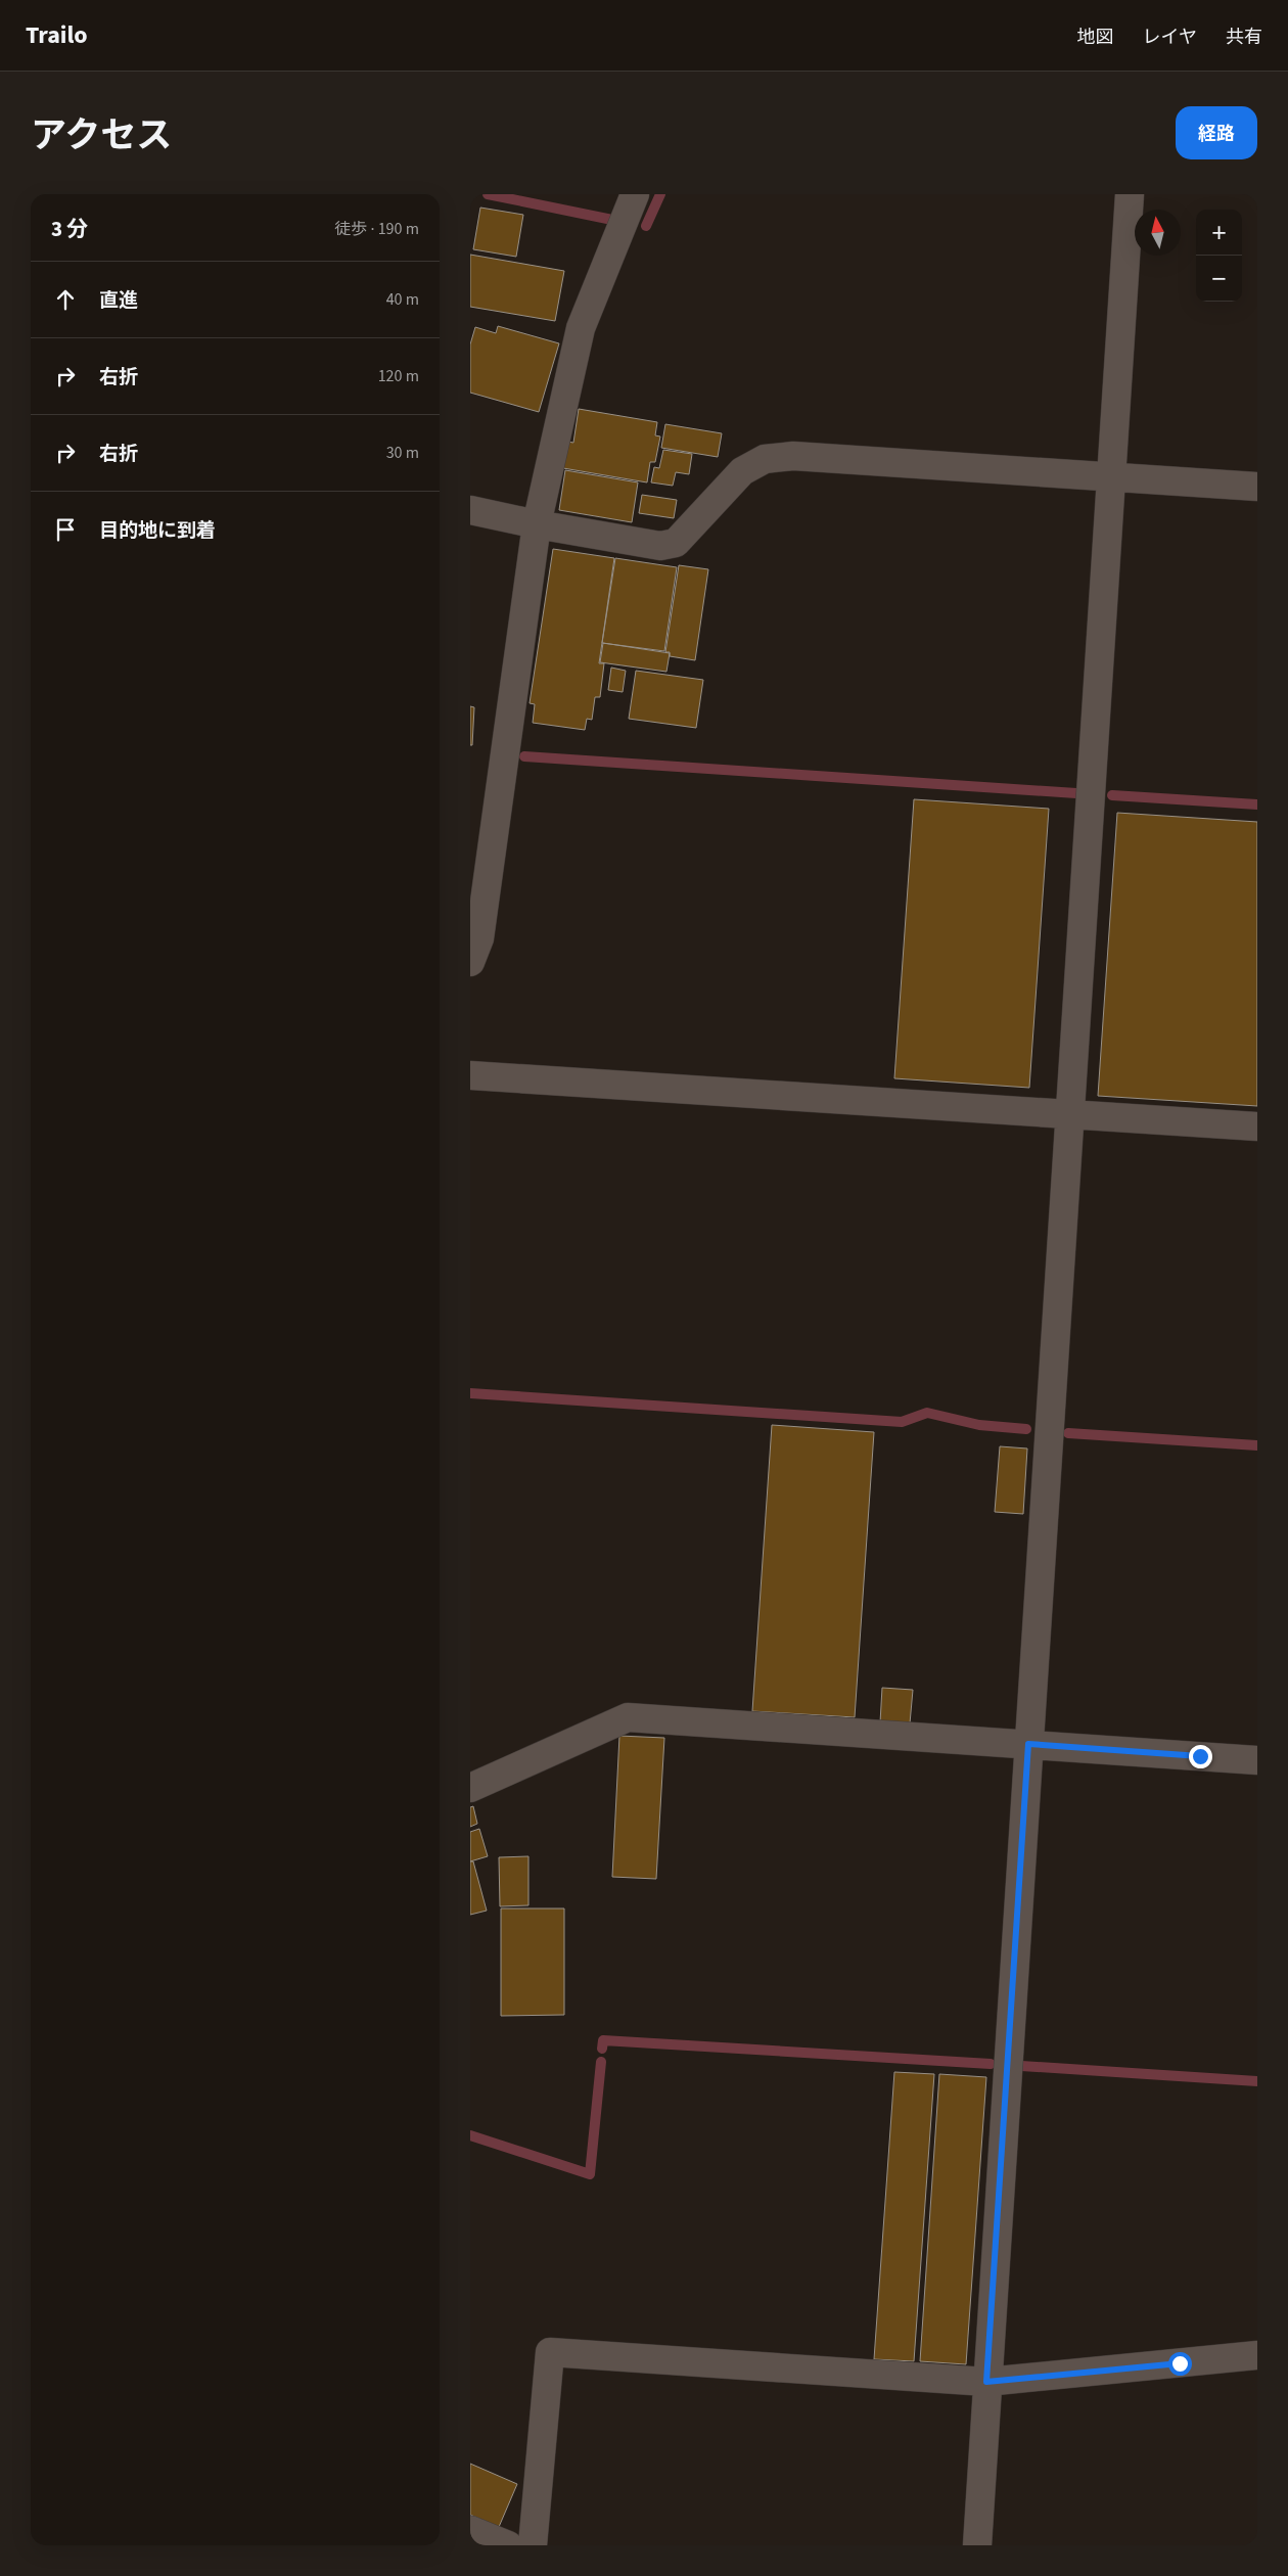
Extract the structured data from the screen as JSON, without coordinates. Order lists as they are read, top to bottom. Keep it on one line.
{"north":"top","page":{"header":"Trailo","nav":["地図","レイヤ","共有"],"title":"アクセス","buttons":"経路","heading":["3 分","徒歩 · 190 m"],"map_buttons":["+","−"],"list":[["直進","40 m"],["右折","120 m"],["右折","30 m"],"目的地に到着"]}}
